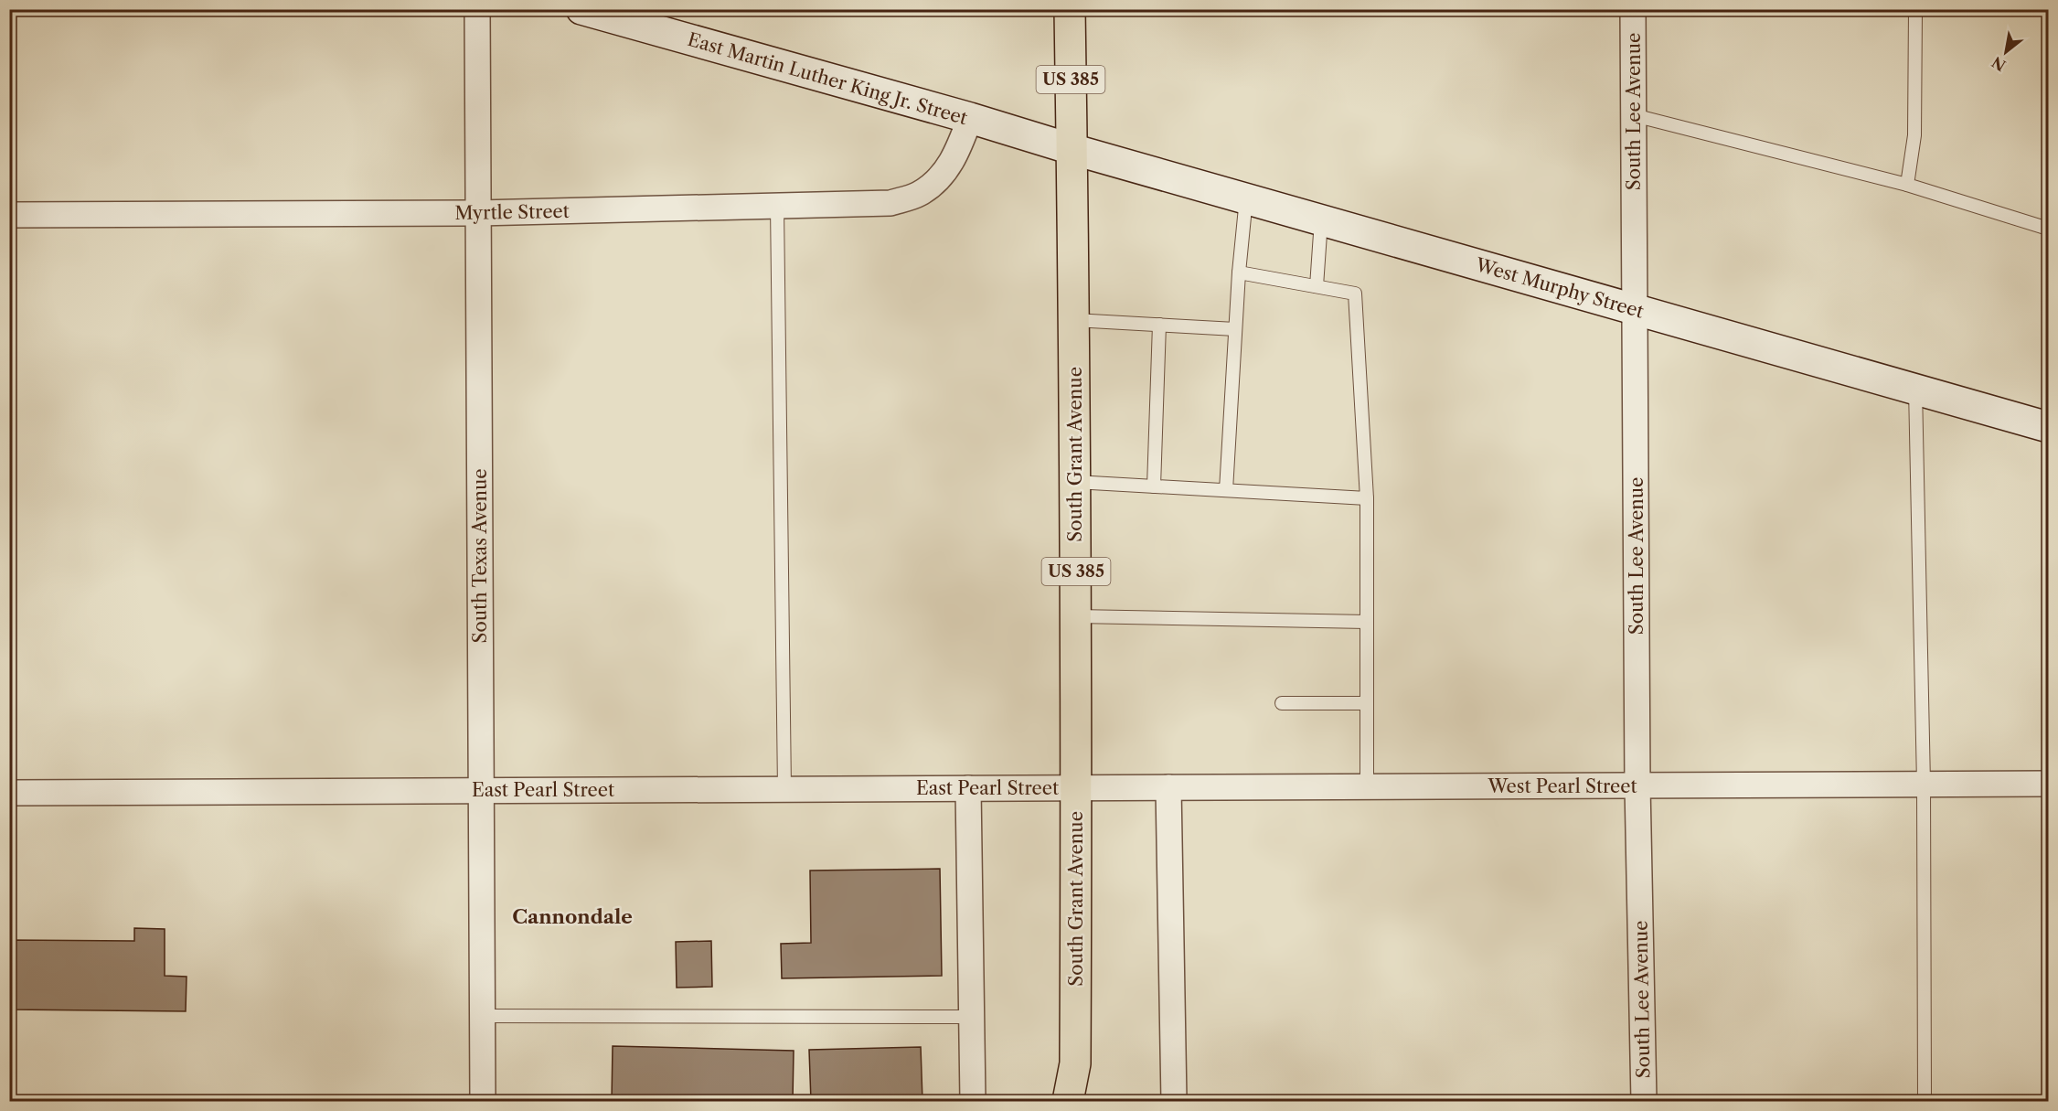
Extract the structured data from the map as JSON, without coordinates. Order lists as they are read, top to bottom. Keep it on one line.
{"streets":{"main road":["US 385","South Grant Avenue"],"street":["East Martin Luther King Jr. Street","South Lee Avenue","Myrtle Street","West Murphy Street","South Texas Avenue","West Pearl Street","East Pearl Street"]},"crossings":[["East Martin Luther King Jr. Street","Myrtle Street"],["East Martin Luther King Jr. Street","West Murphy Street"],["East Martin Luther King Jr. Street","South Grant Avenue"],["South Lee Avenue","West Murphy Street"],["South Lee Avenue","West Pearl Street"],["Myrtle Street","South Texas Avenue"],["West Murphy Street","South Grant Avenue"],["South Grant Avenue","West Pearl Street"],["South Grant Avenue","East Pearl Street"],["South Texas Avenue","East Pearl Street"],["West Pearl Street","East Pearl Street"]],"districts":["Cannondale"],"north":"bottom left"}
